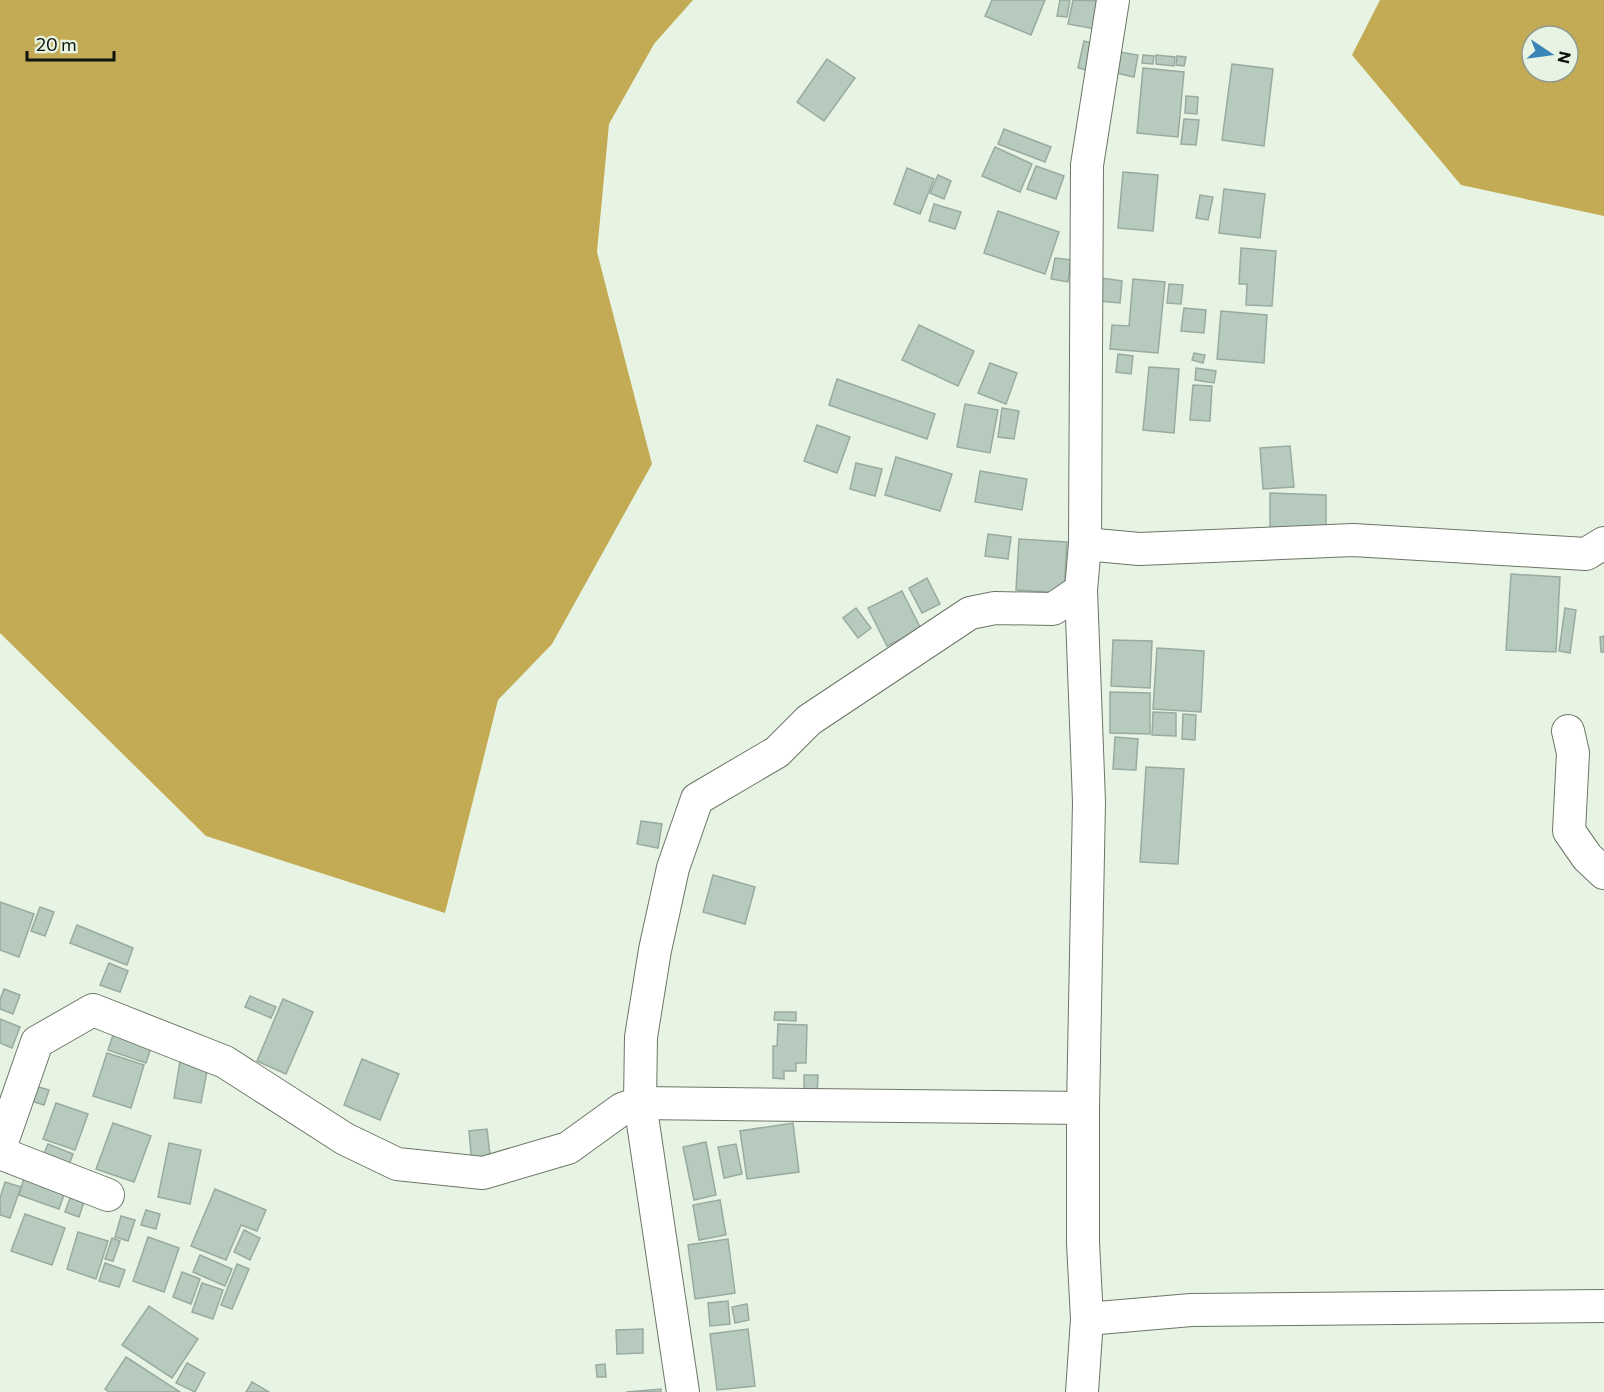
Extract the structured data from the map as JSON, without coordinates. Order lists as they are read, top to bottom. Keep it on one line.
{"scale_bar":"20 m","north":"right"}
